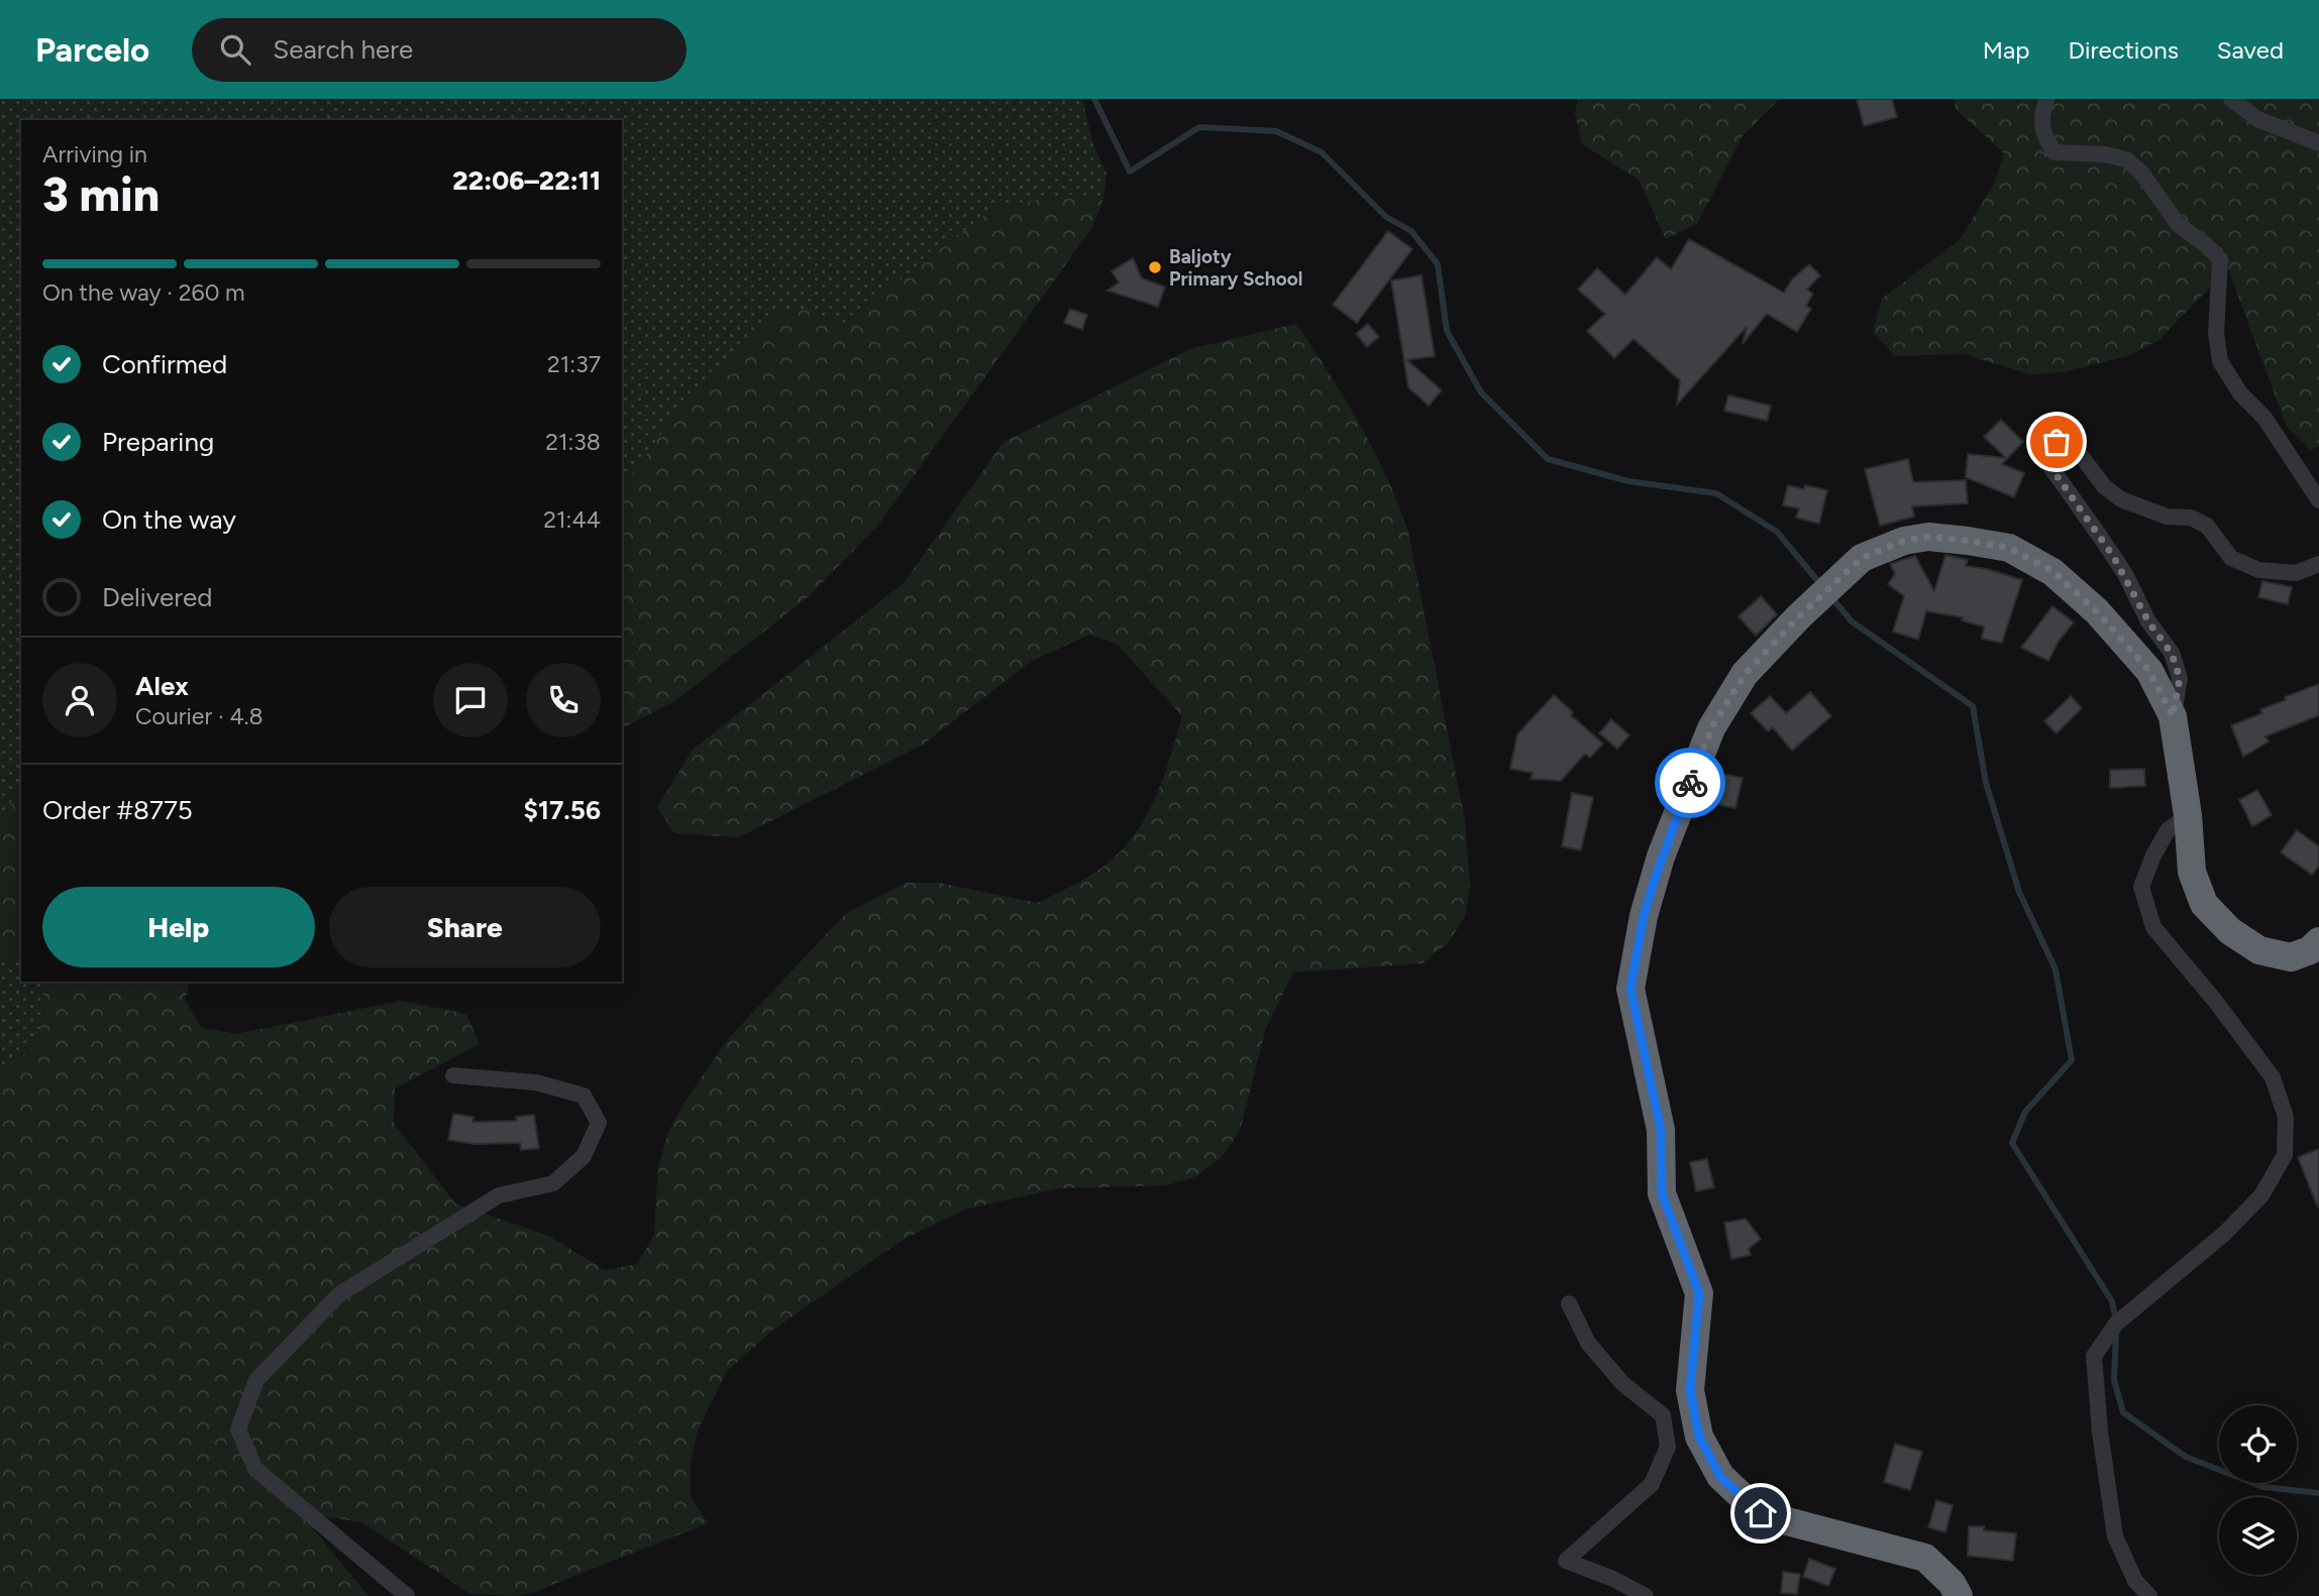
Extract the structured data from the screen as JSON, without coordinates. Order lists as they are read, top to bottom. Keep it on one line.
{"places":["Baljoty Primary School"],"page":{"header":"Parcelo","search":"Search here","nav":["Map","Directions","Saved"],"heading":["3 min","Arriving in","22:06–22:11"],"panel":["Alex","Courier · 4.8","Order #8775","$17.56"],"bar":"On the way · 260 m","list":[["Confirmed","21:37"],["Preparing","21:38"],["On the way","21:44"],"Delivered"],"buttons":["Help","Share"]}}
